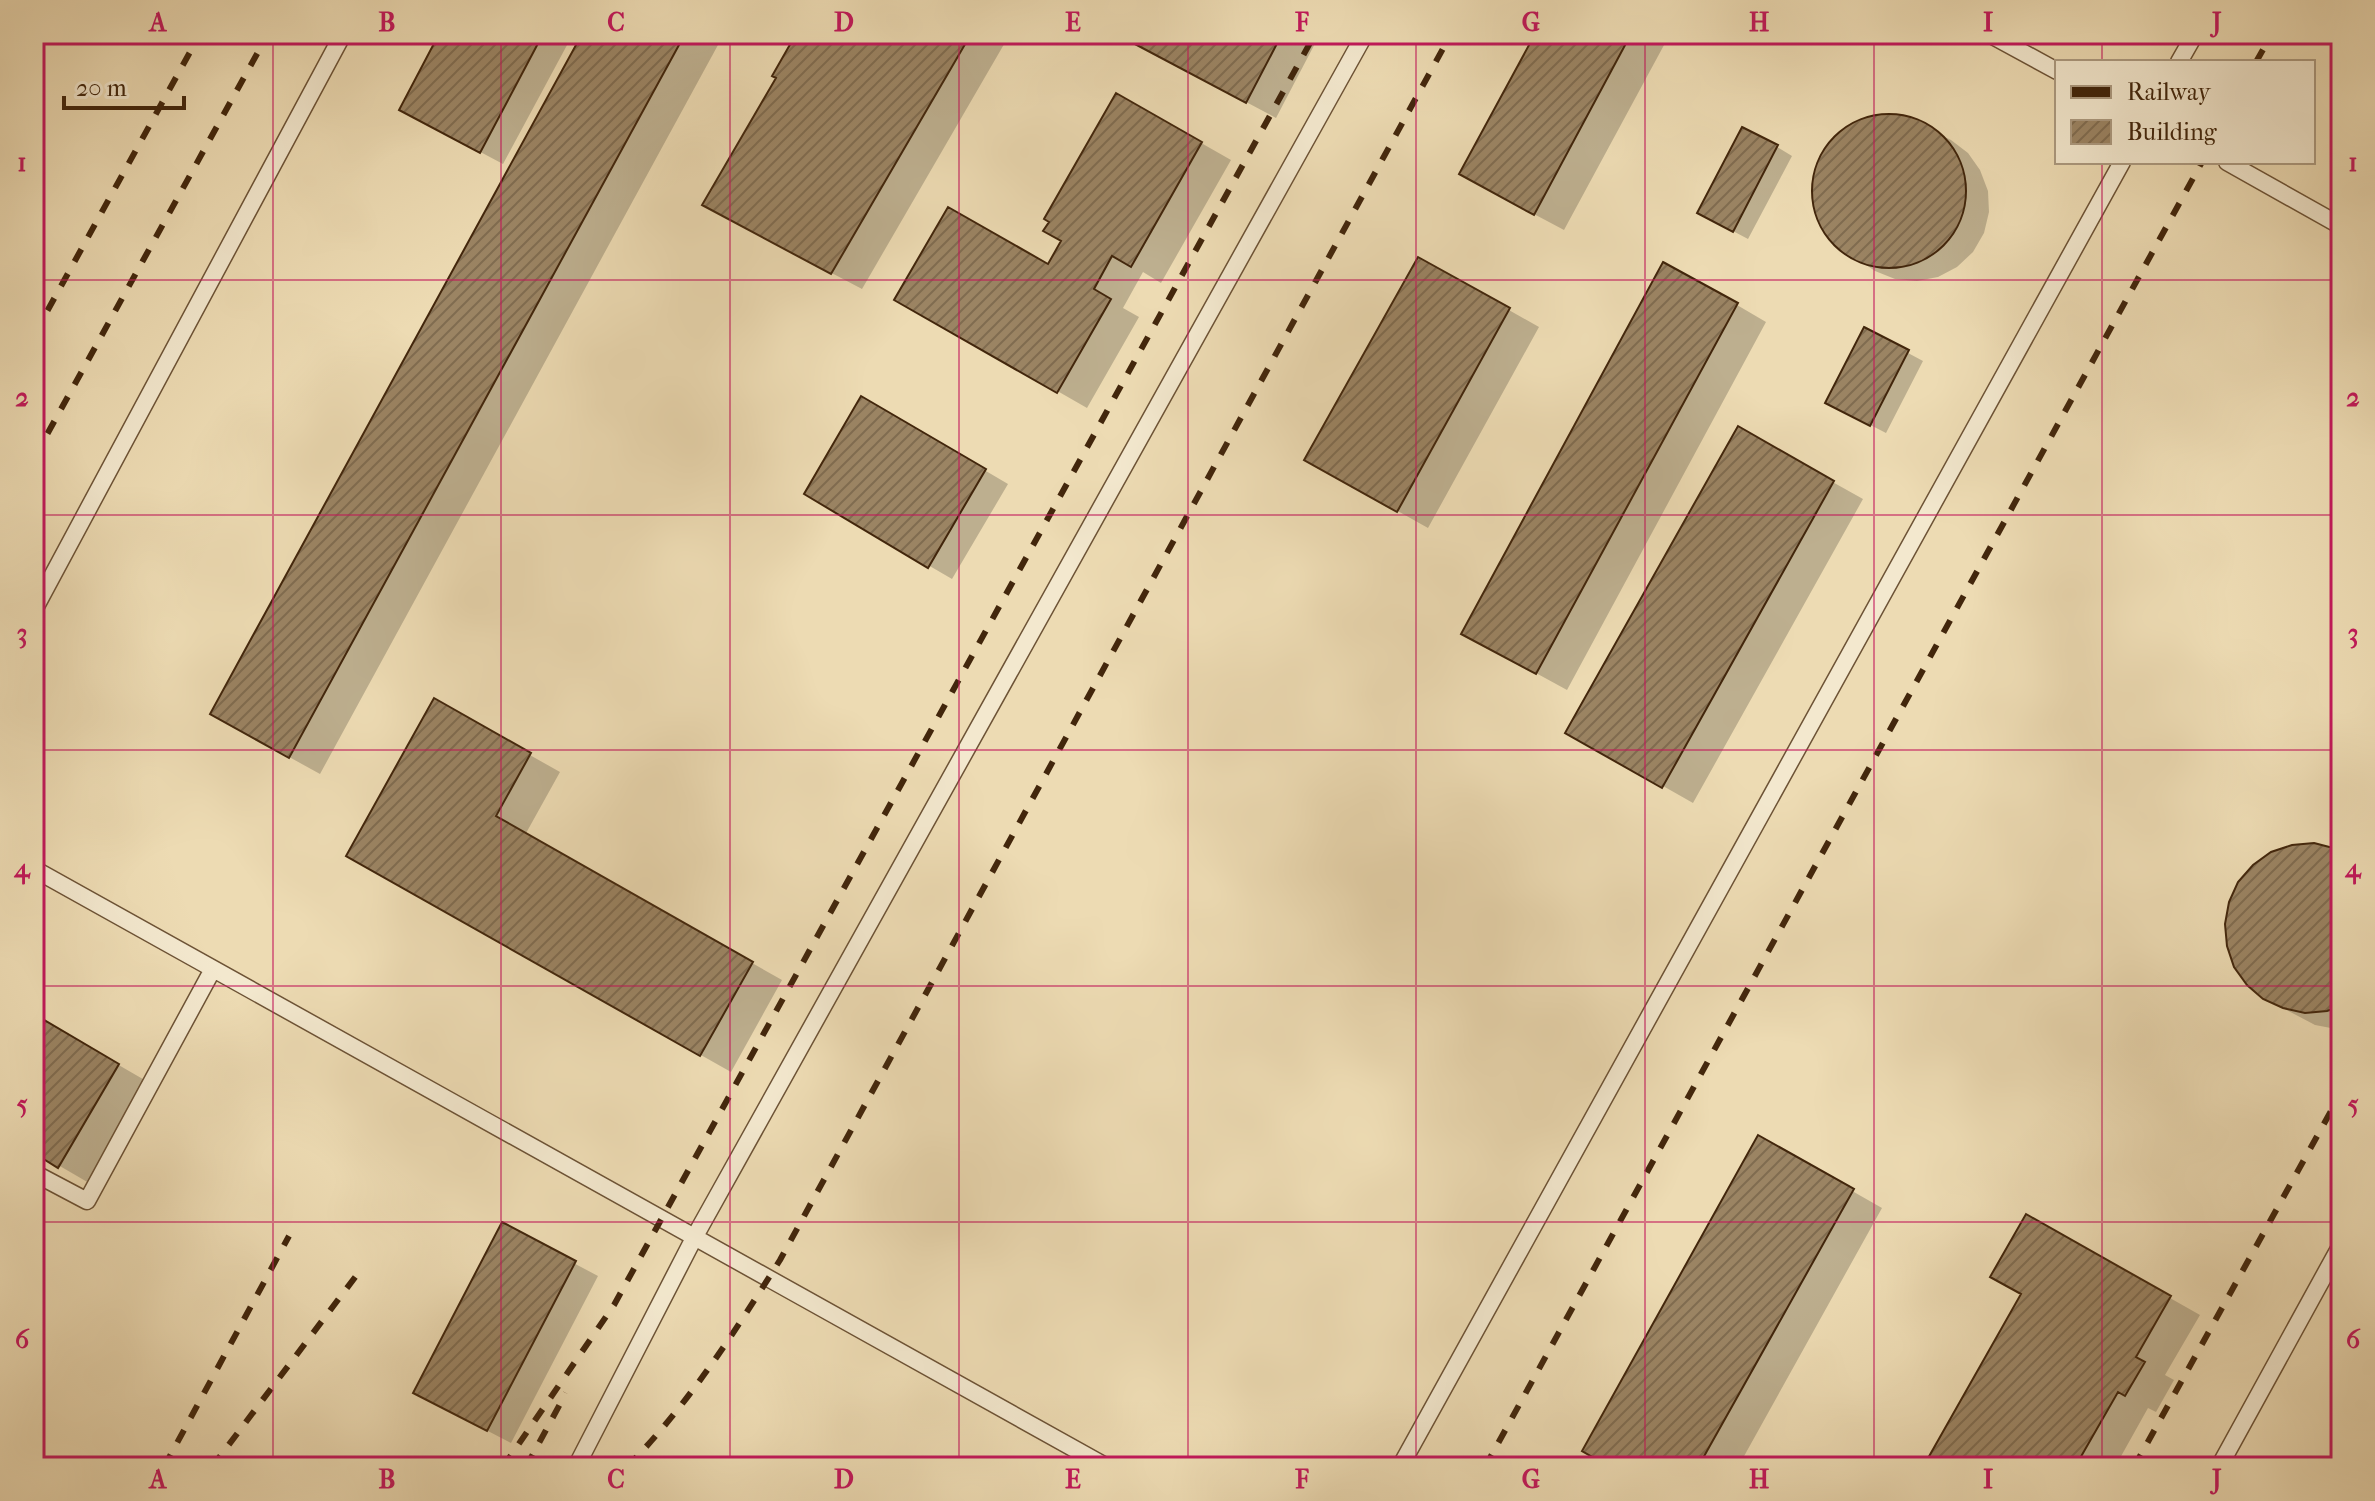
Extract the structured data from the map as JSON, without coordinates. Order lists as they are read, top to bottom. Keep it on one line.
{"legend":["Railway","Building"],"scale_bar":"20 m","grid":{"columns":["A","B","C","D","E","F","G","H","I","J"],"rows":["1","2","3","4","5","6"]}}
